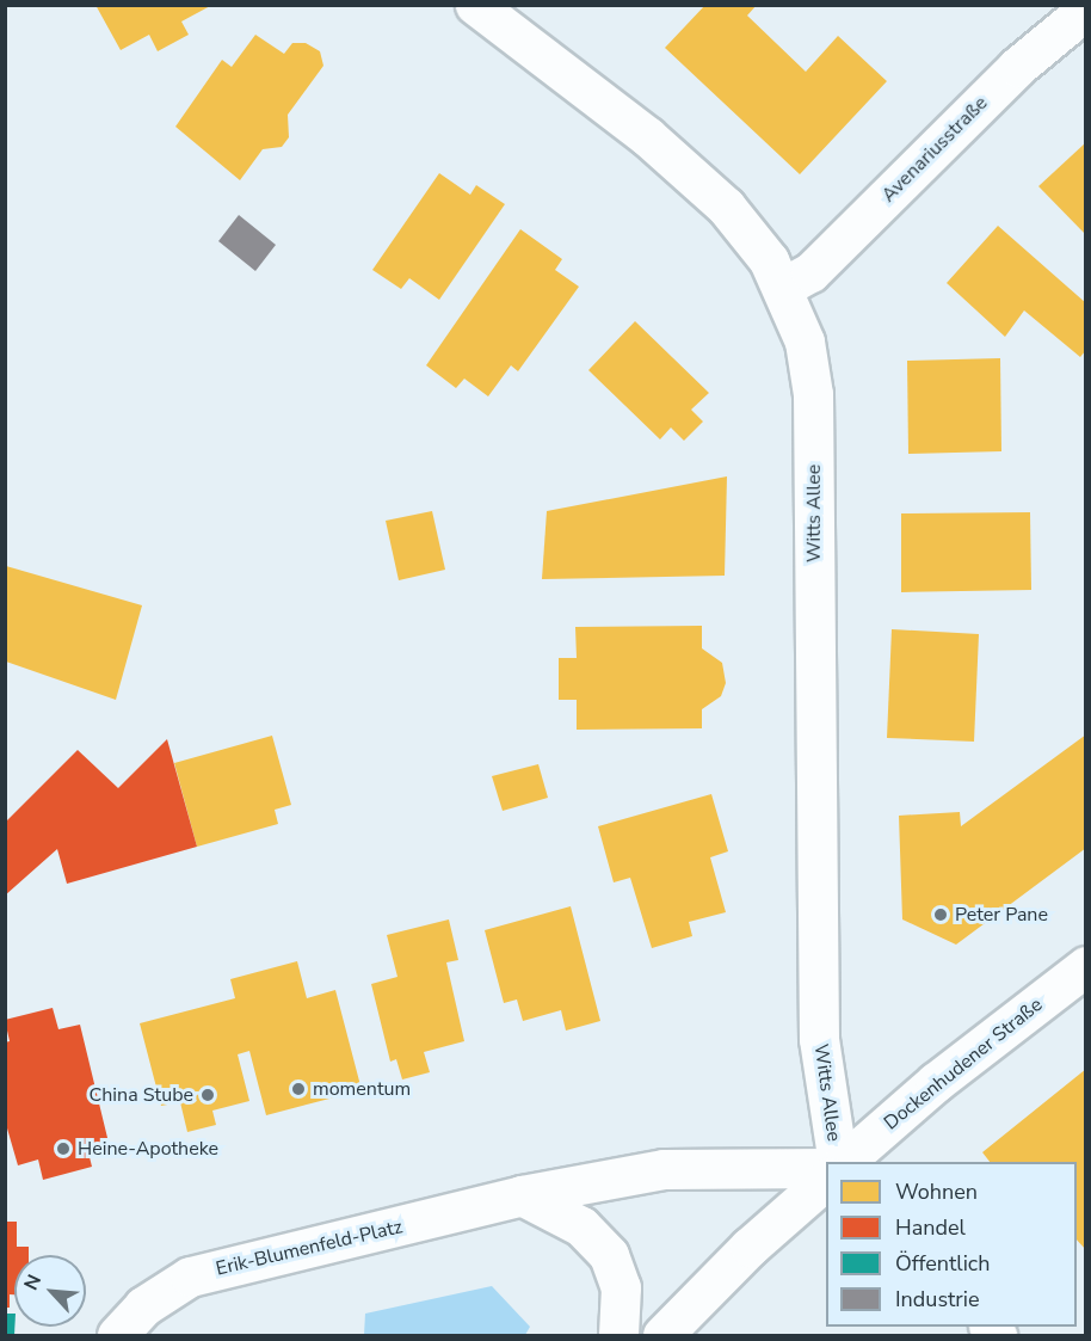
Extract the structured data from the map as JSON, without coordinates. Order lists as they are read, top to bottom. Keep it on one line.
{"streets":{"street":["Avenariusstraße","Witts Allee","Dockenhudener Straße","Erik-Blumenfeld-Platz"]},"crossings":[["Avenariusstraße","Witts Allee"]],"places":["Peter Pane","momentum","China Stube","Heine-Apotheke"],"legend":["Wohnen","Handel","Öffentlich","Industrie"],"north":"top left"}
